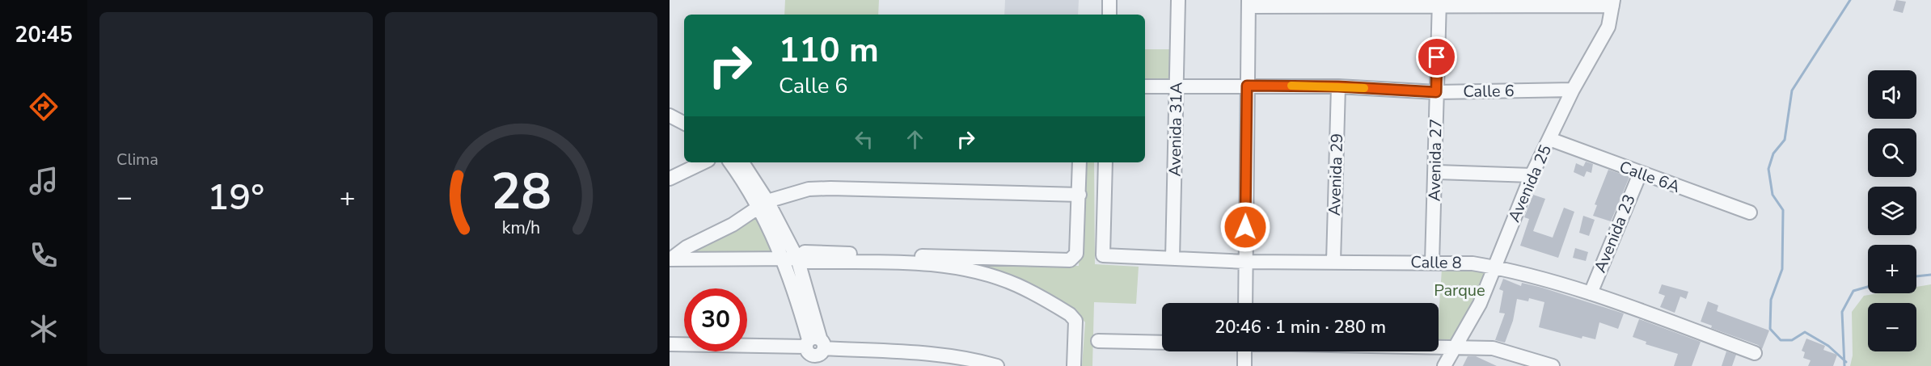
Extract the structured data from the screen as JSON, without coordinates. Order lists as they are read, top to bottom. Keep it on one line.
{"streets":{"street":["Calle 6","Avenida 31A","Avenida 27","Avenida 29","Calle 6A","Avenida 25","Avenida 23","Calle 8"]},"crossings":[["Calle 6","Avenida 31A"],["Calle 6","Avenida 27"],["Calle 6","Avenida 29"],["Calle 6","Avenida 25"],["Avenida 31A","Calle 8"],["Avenida 27","Calle 8"],["Avenida 29","Calle 8"],["Calle 6A","Avenida 25"],["Calle 6A","Avenida 23"],["Avenida 25","Calle 8"],["Avenida 23","Calle 8"]],"parks":["Parque"],"page":{"tabs":"20:45","tile":"Clima","turn":["110 m","Calle 6"],"map_buttons":["+","−"],"heat":["−","19°","+"],"limit":"30","trip":"20:46 · 1 min · 280 m","gauge":["28","km/h"]}}
